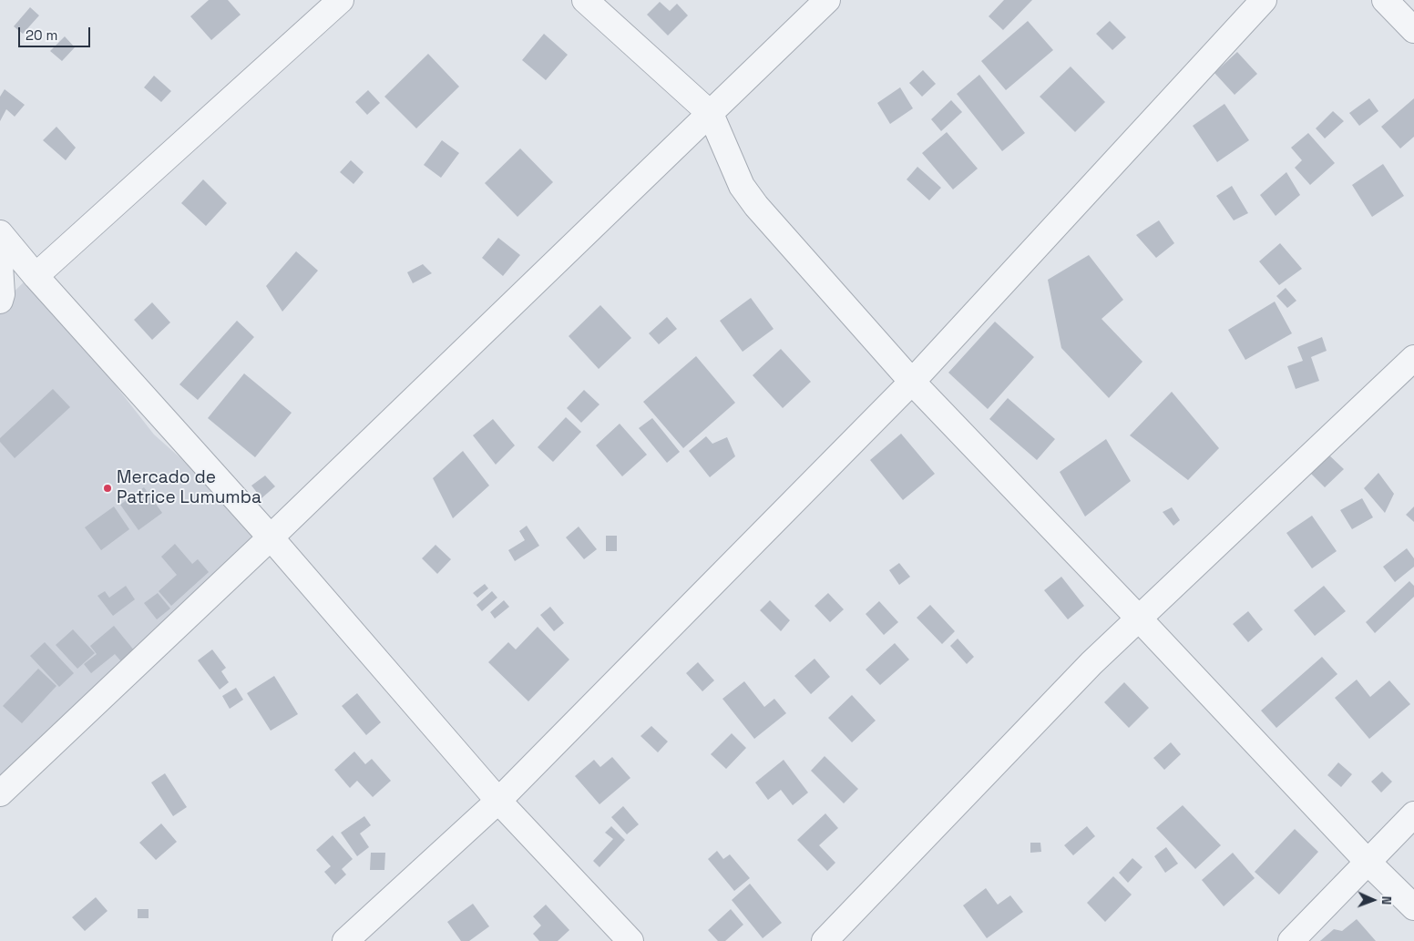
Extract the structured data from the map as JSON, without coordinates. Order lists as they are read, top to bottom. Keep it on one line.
{"places":["Mercado de Patrice Lumumba"],"scale_bar":"20 m","north":"right"}
